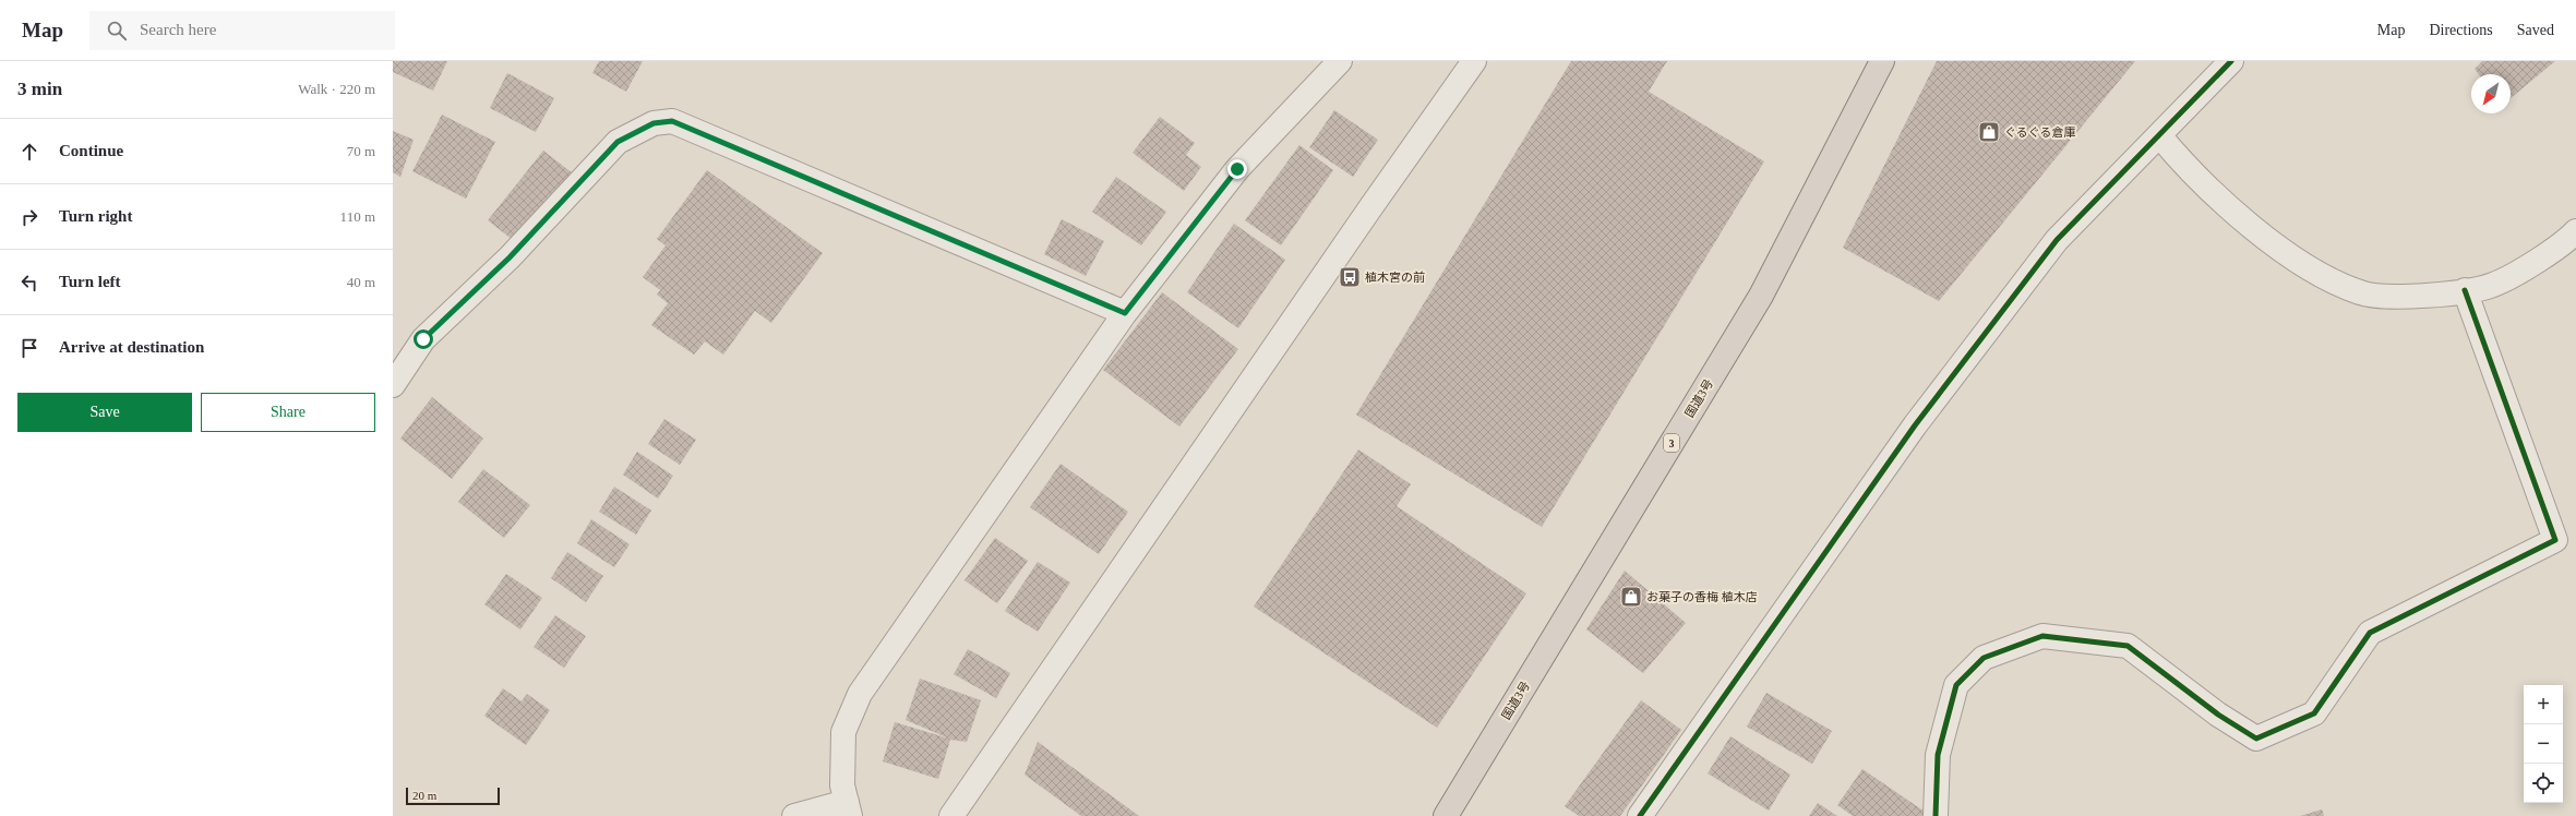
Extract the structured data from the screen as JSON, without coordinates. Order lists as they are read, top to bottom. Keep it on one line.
{"streets":{"highway":["国道3号","3"]},"places":{"shop":["ぐるぐる倉庫","お菓子の香梅 植木店"],"bus stop":["植木宮の前"]},"scale_bar":"20 m","north":"bottom left","page":{"header":"Map","search":"Search here","nav":["Map","Directions","Saved"],"heading":["3 min","Walk · 220 m"],"list":[["Continue","70 m"],["Turn right","110 m"],["Turn left","40 m"],"Arrive at destination"],"buttons":["Save","Share"],"map_buttons":["+","−"],"scale":"20 m"}}
